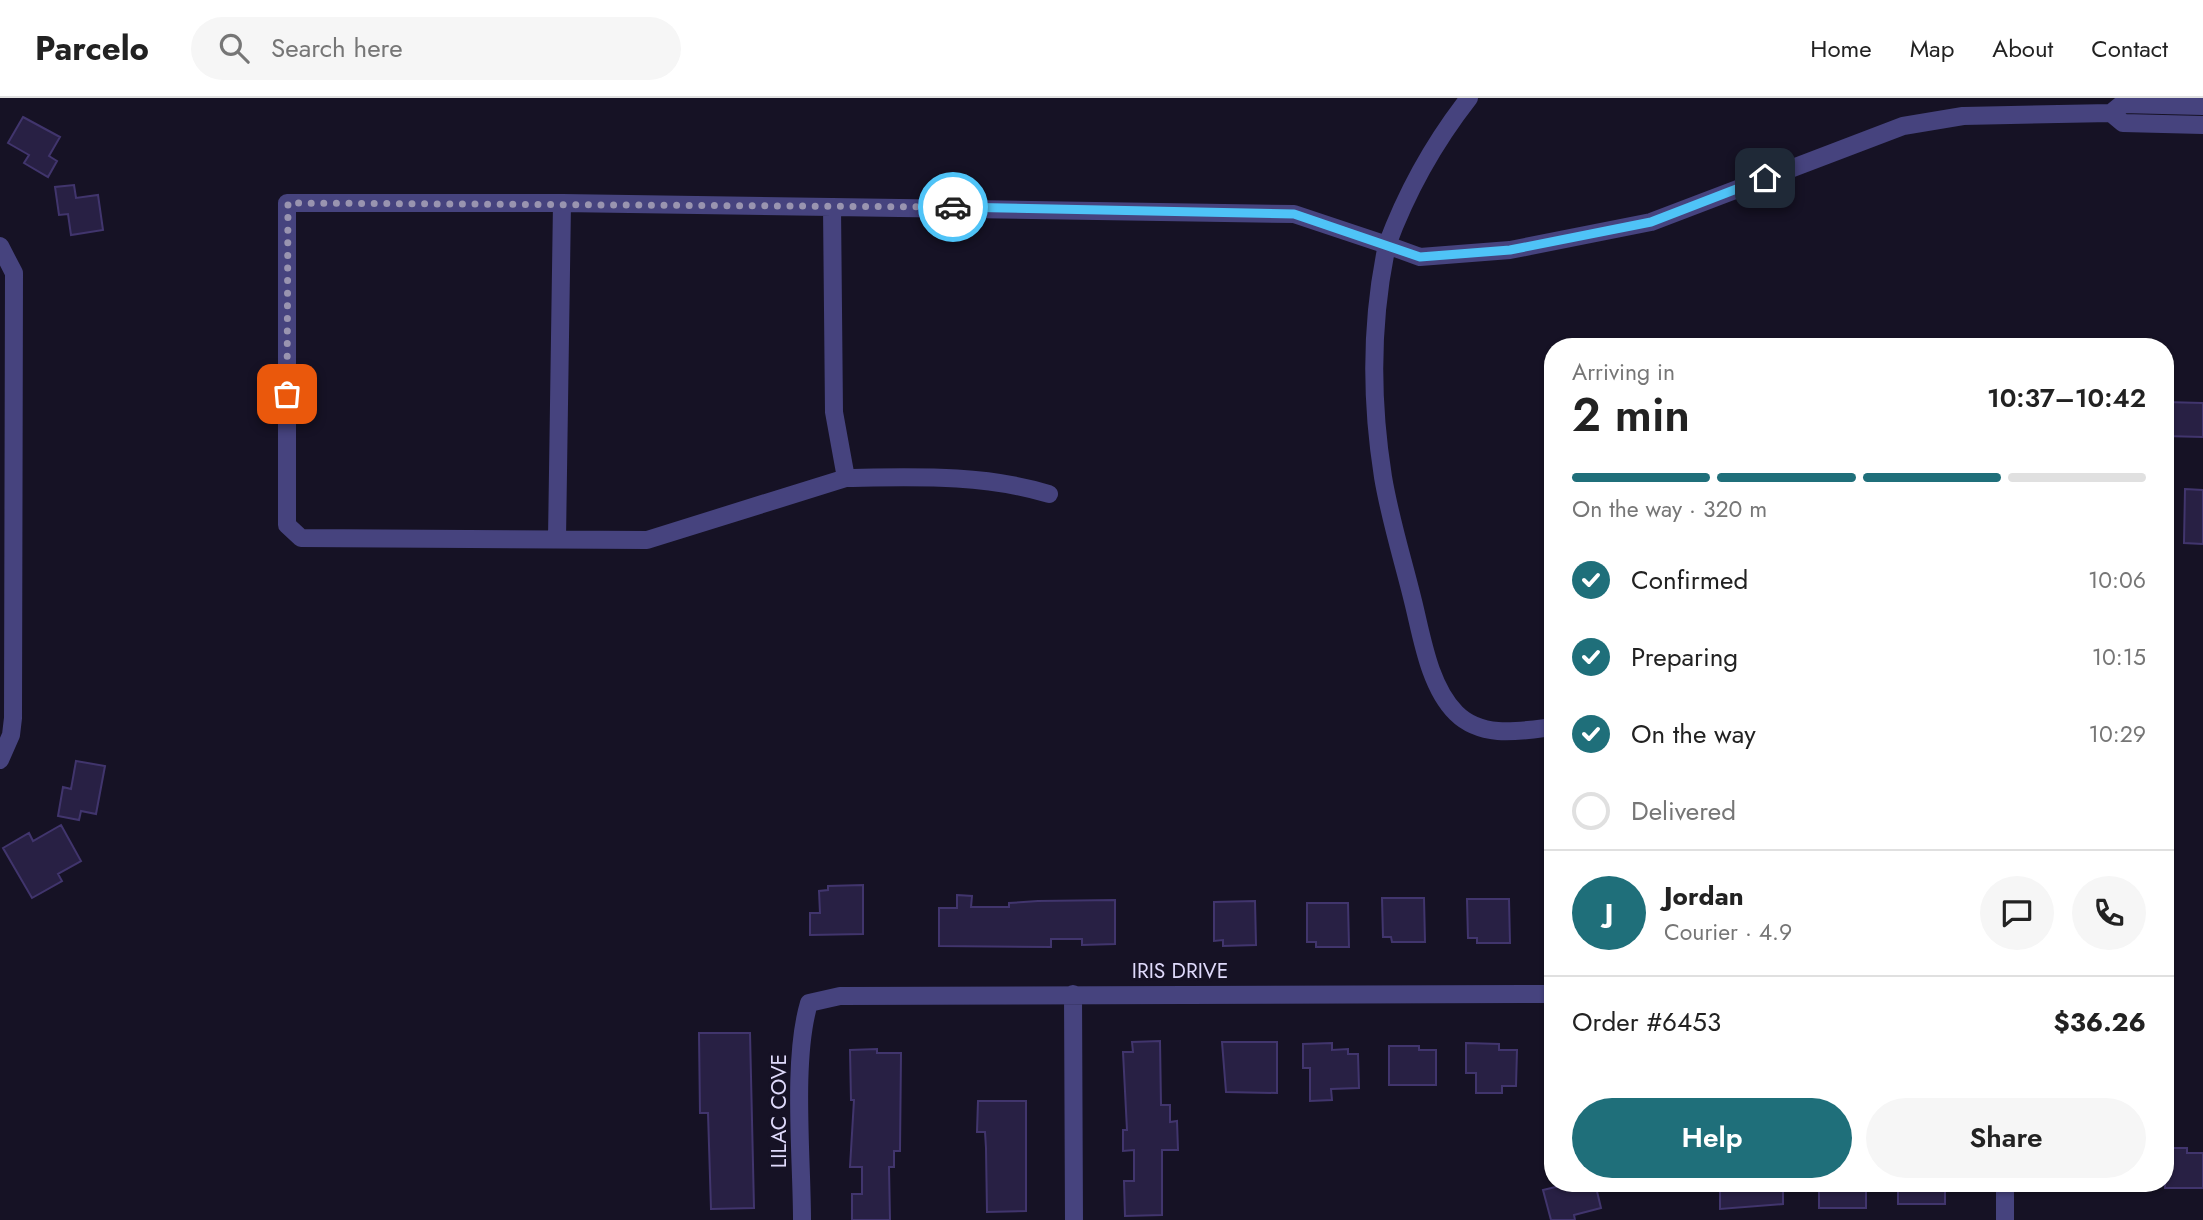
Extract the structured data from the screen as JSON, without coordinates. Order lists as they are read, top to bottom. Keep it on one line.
{"streets":{"street":["IRIS DRIVE","LILAC COVE"]},"crossings":[["IRIS DRIVE","LILAC COVE"]],"page":{"header":"Parcelo","search":"Search here","nav":["Home","Map","About","Contact"],"heading":["2 min","Arriving in","10:37–10:42"],"panel":["Jordan","Courier · 4.9","Order #6453","$36.26"],"bar":"On the way · 320 m","list":[["Confirmed","10:06"],["Preparing","10:15"],["On the way","10:29"],"Delivered"],"round":"J","buttons":["Help","Share"]}}
